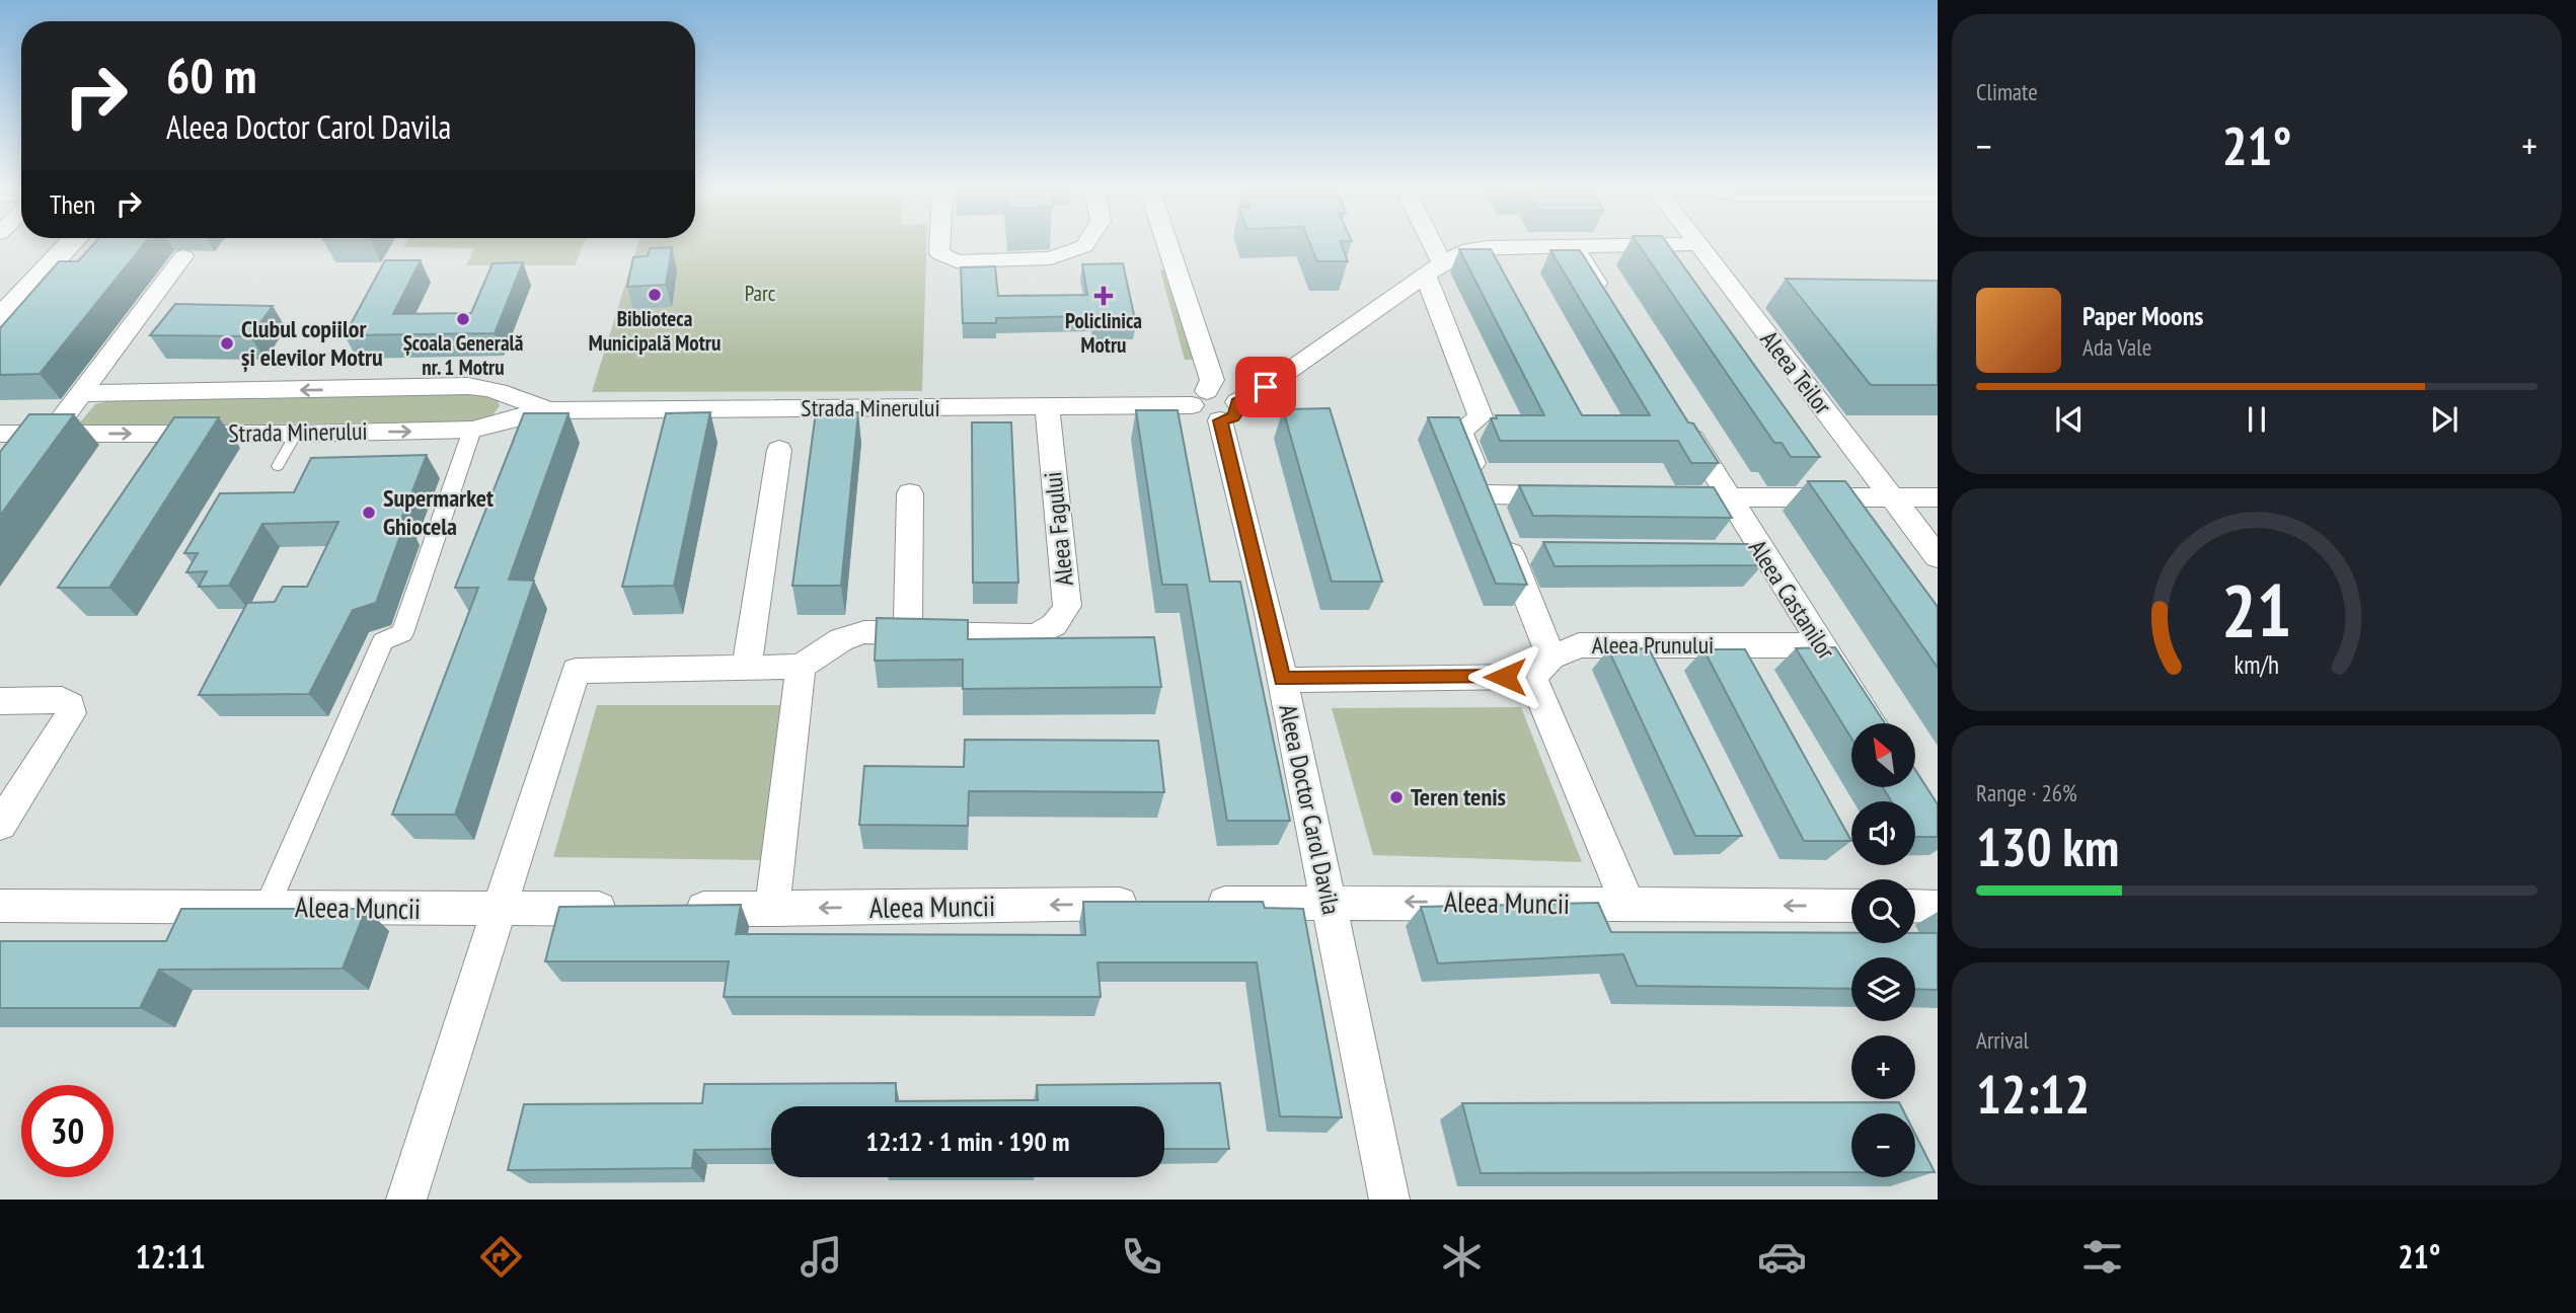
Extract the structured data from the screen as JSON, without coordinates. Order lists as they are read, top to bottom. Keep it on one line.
{"streets":{"street":["Aleea Teilor","Strada Minerului","Aleea Fagului","Aleea Castanilor","Aleea Prunului","Aleea Doctor Carol Davila","Aleea Muncii"]},"crossings":[["Strada Minerului","Aleea Fagului"],["Aleea Castanilor","Aleea Prunului"],["Aleea Prunului","Aleea Doctor Carol Davila"],["Aleea Doctor Carol Davila","Aleea Muncii"]],"one_way":["Aleea Muncii"],"parks":["Parc"],"places":{"other":["Biblioteca Municipală Motru","Școala Generală nr. 1 Motru","Clubul copiilor și elevilor Motru","Supermarket Ghiocela","Teren tenis"],"health":["Policlinica Motru"]},"north":"top left","page":{"tile":["Climate",["Range · 26%","130 km"],["Arrival","12:12"]],"turn":["60 m","Aleea Doctor Carol Davila"],"heat":["−","21°","+"],"then":"Then","song":["Paper Moons","Ada Vale"],"map_buttons":["+","−"],"limit":"30","trip":"12:12 · 1 min · 190 m","tabs":["12:11","21°"],"gauge":["21","km/h"]}}
